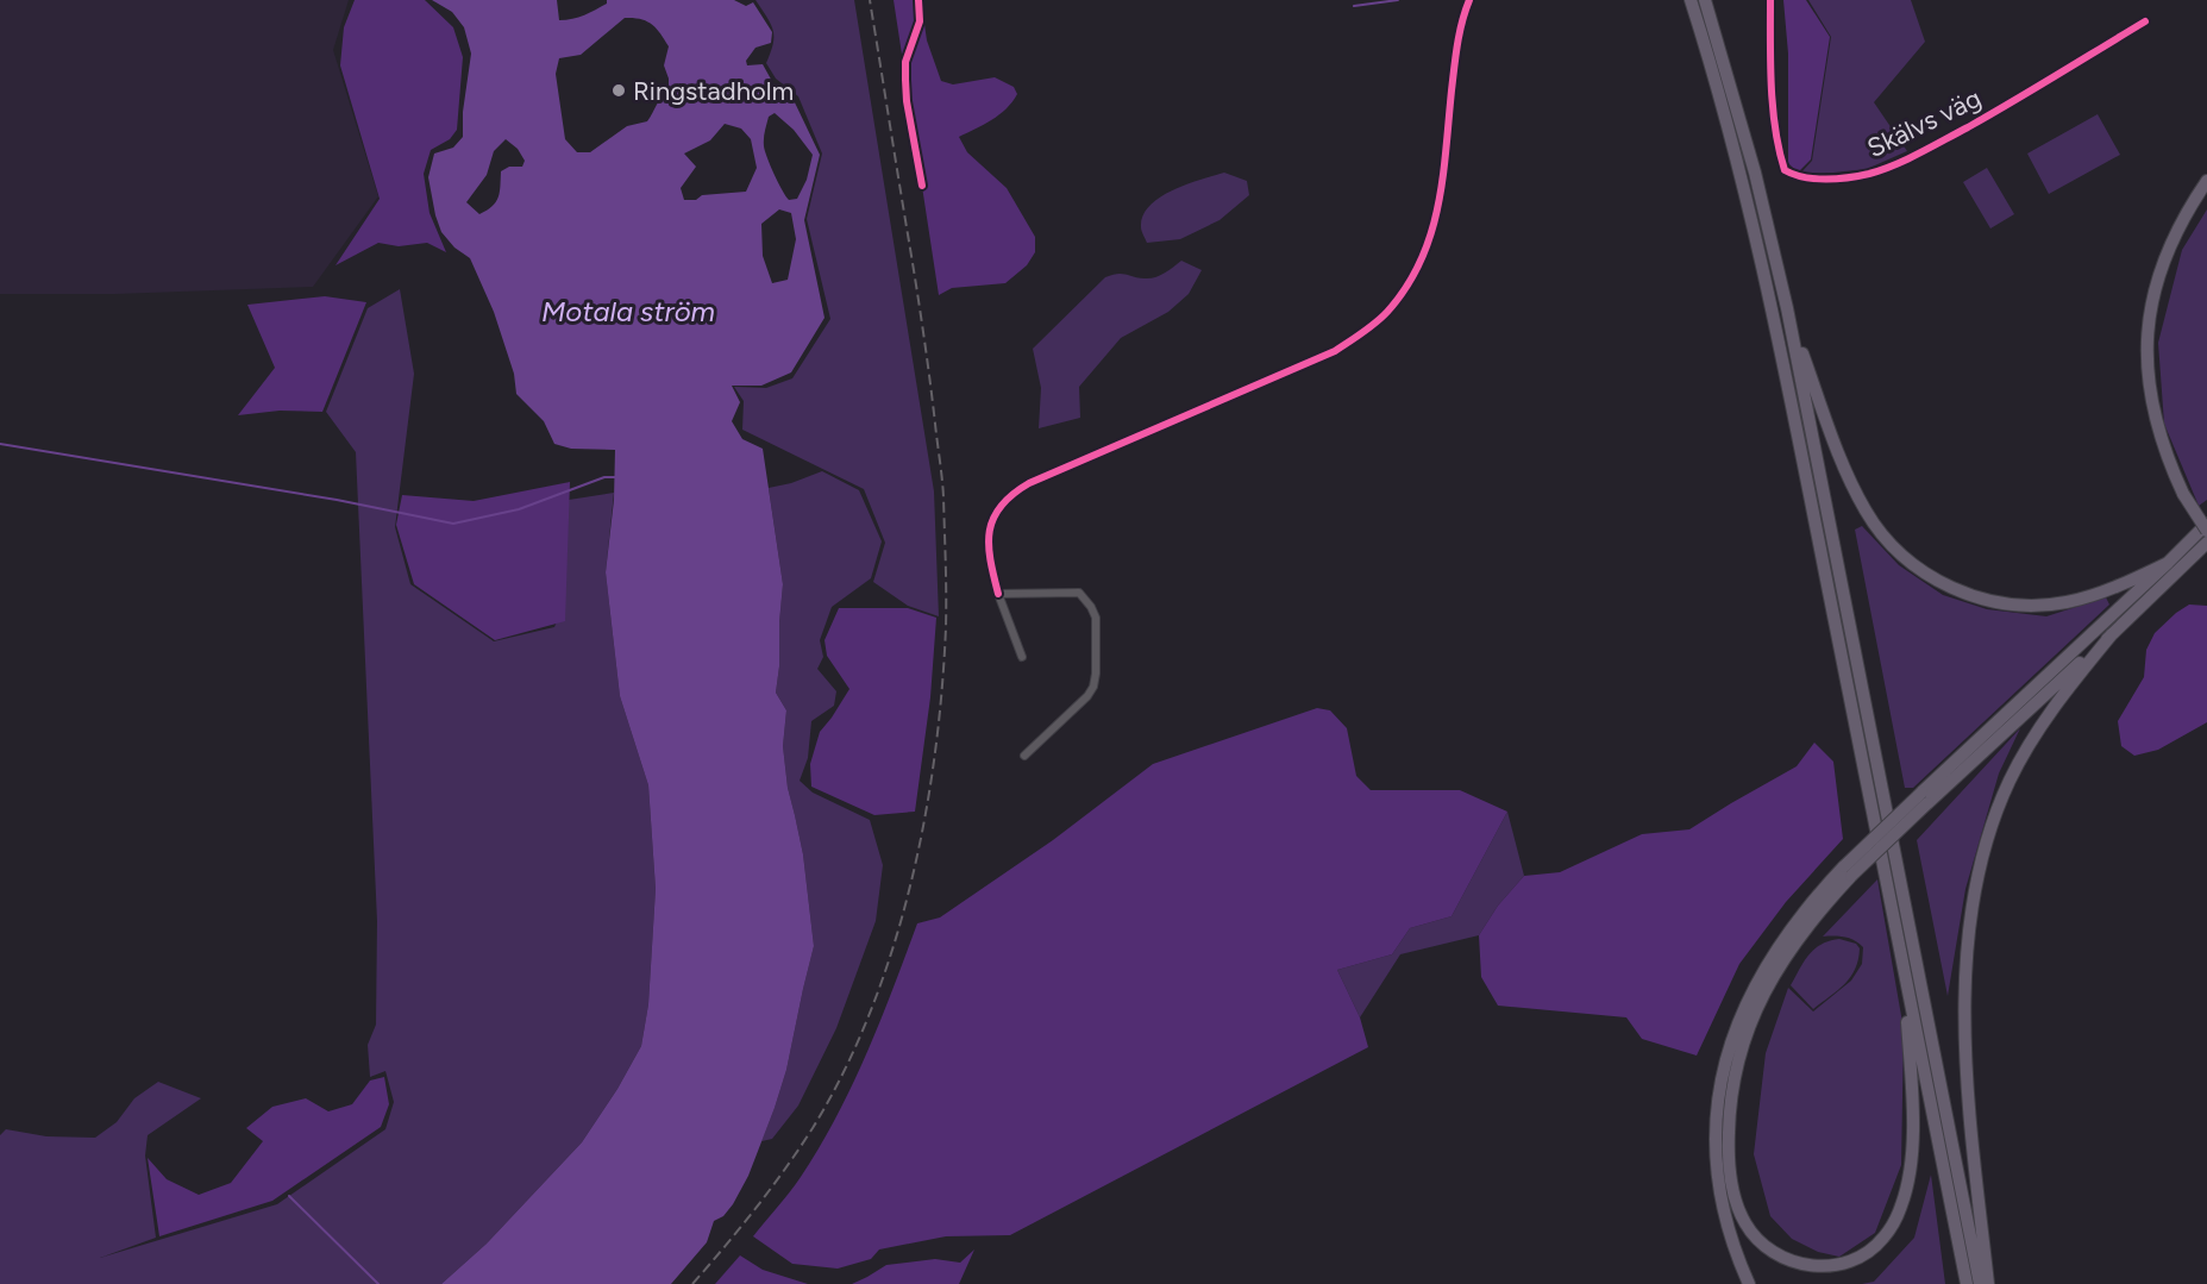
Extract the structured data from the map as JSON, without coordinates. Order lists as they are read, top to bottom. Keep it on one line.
{"streets":{"street":["Skälvs väg"]},"water":["Motala ström"],"places":["Ringstadholm"]}
